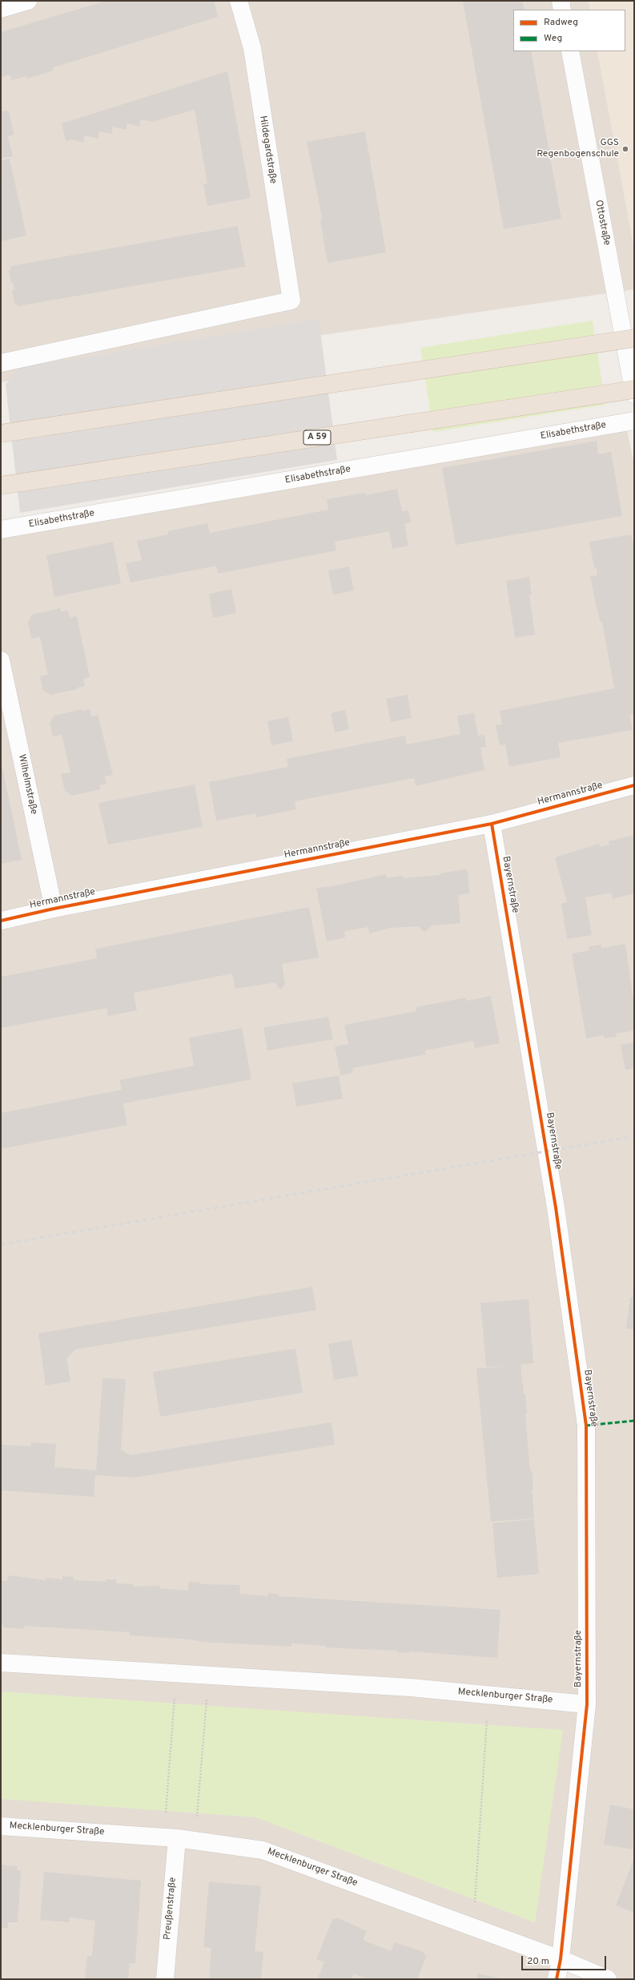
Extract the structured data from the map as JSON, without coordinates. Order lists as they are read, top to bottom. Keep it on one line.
{"streets":{"highway":["A 59"],"street":["Hildegardstraße","Ottostraße","Elisabethstraße","Wilhelmstraße","Hermannstraße","Bayernstraße","Mecklenburger Straße","Preußenstraße"]},"crossings":[["Wilhelmstraße","Hermannstraße"],["Hermannstraße","Bayernstraße"],["Bayernstraße","Mecklenburger Straße"],["Mecklenburger Straße","Preußenstraße"]],"places":["GGS Regenbogenschule"],"legend":["Radweg","Weg"],"scale_bar":"20 m"}
